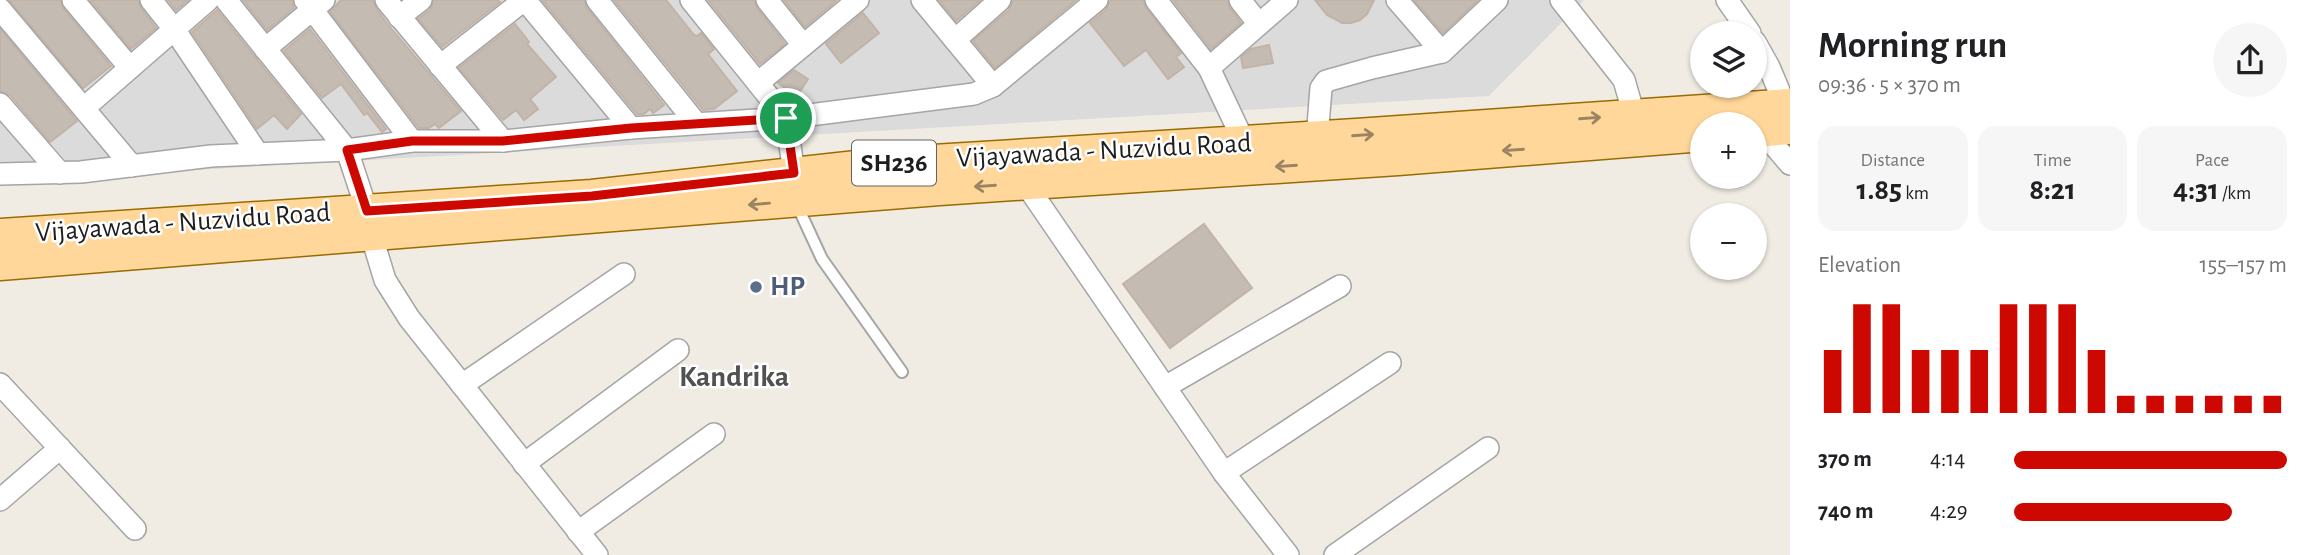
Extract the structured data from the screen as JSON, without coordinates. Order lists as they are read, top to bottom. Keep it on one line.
{"streets":{"main road":["Vijayawada - Nuzvidu Road","SH236"]},"districts":["Kandrika"],"places":["HP"],"page":{"heading":["Morning run","09:36 · 5 × 370 m"],"map_buttons":["+","−"],"stats":[["Distance","1.85 km"],["Time","8:21"],["Pace","4:31 /km"]],"chart":["Elevation","155–157 m"],"list":[{"name":"370 m","note":"4:14"},{"name":"740 m","note":"4:29"}]}}
